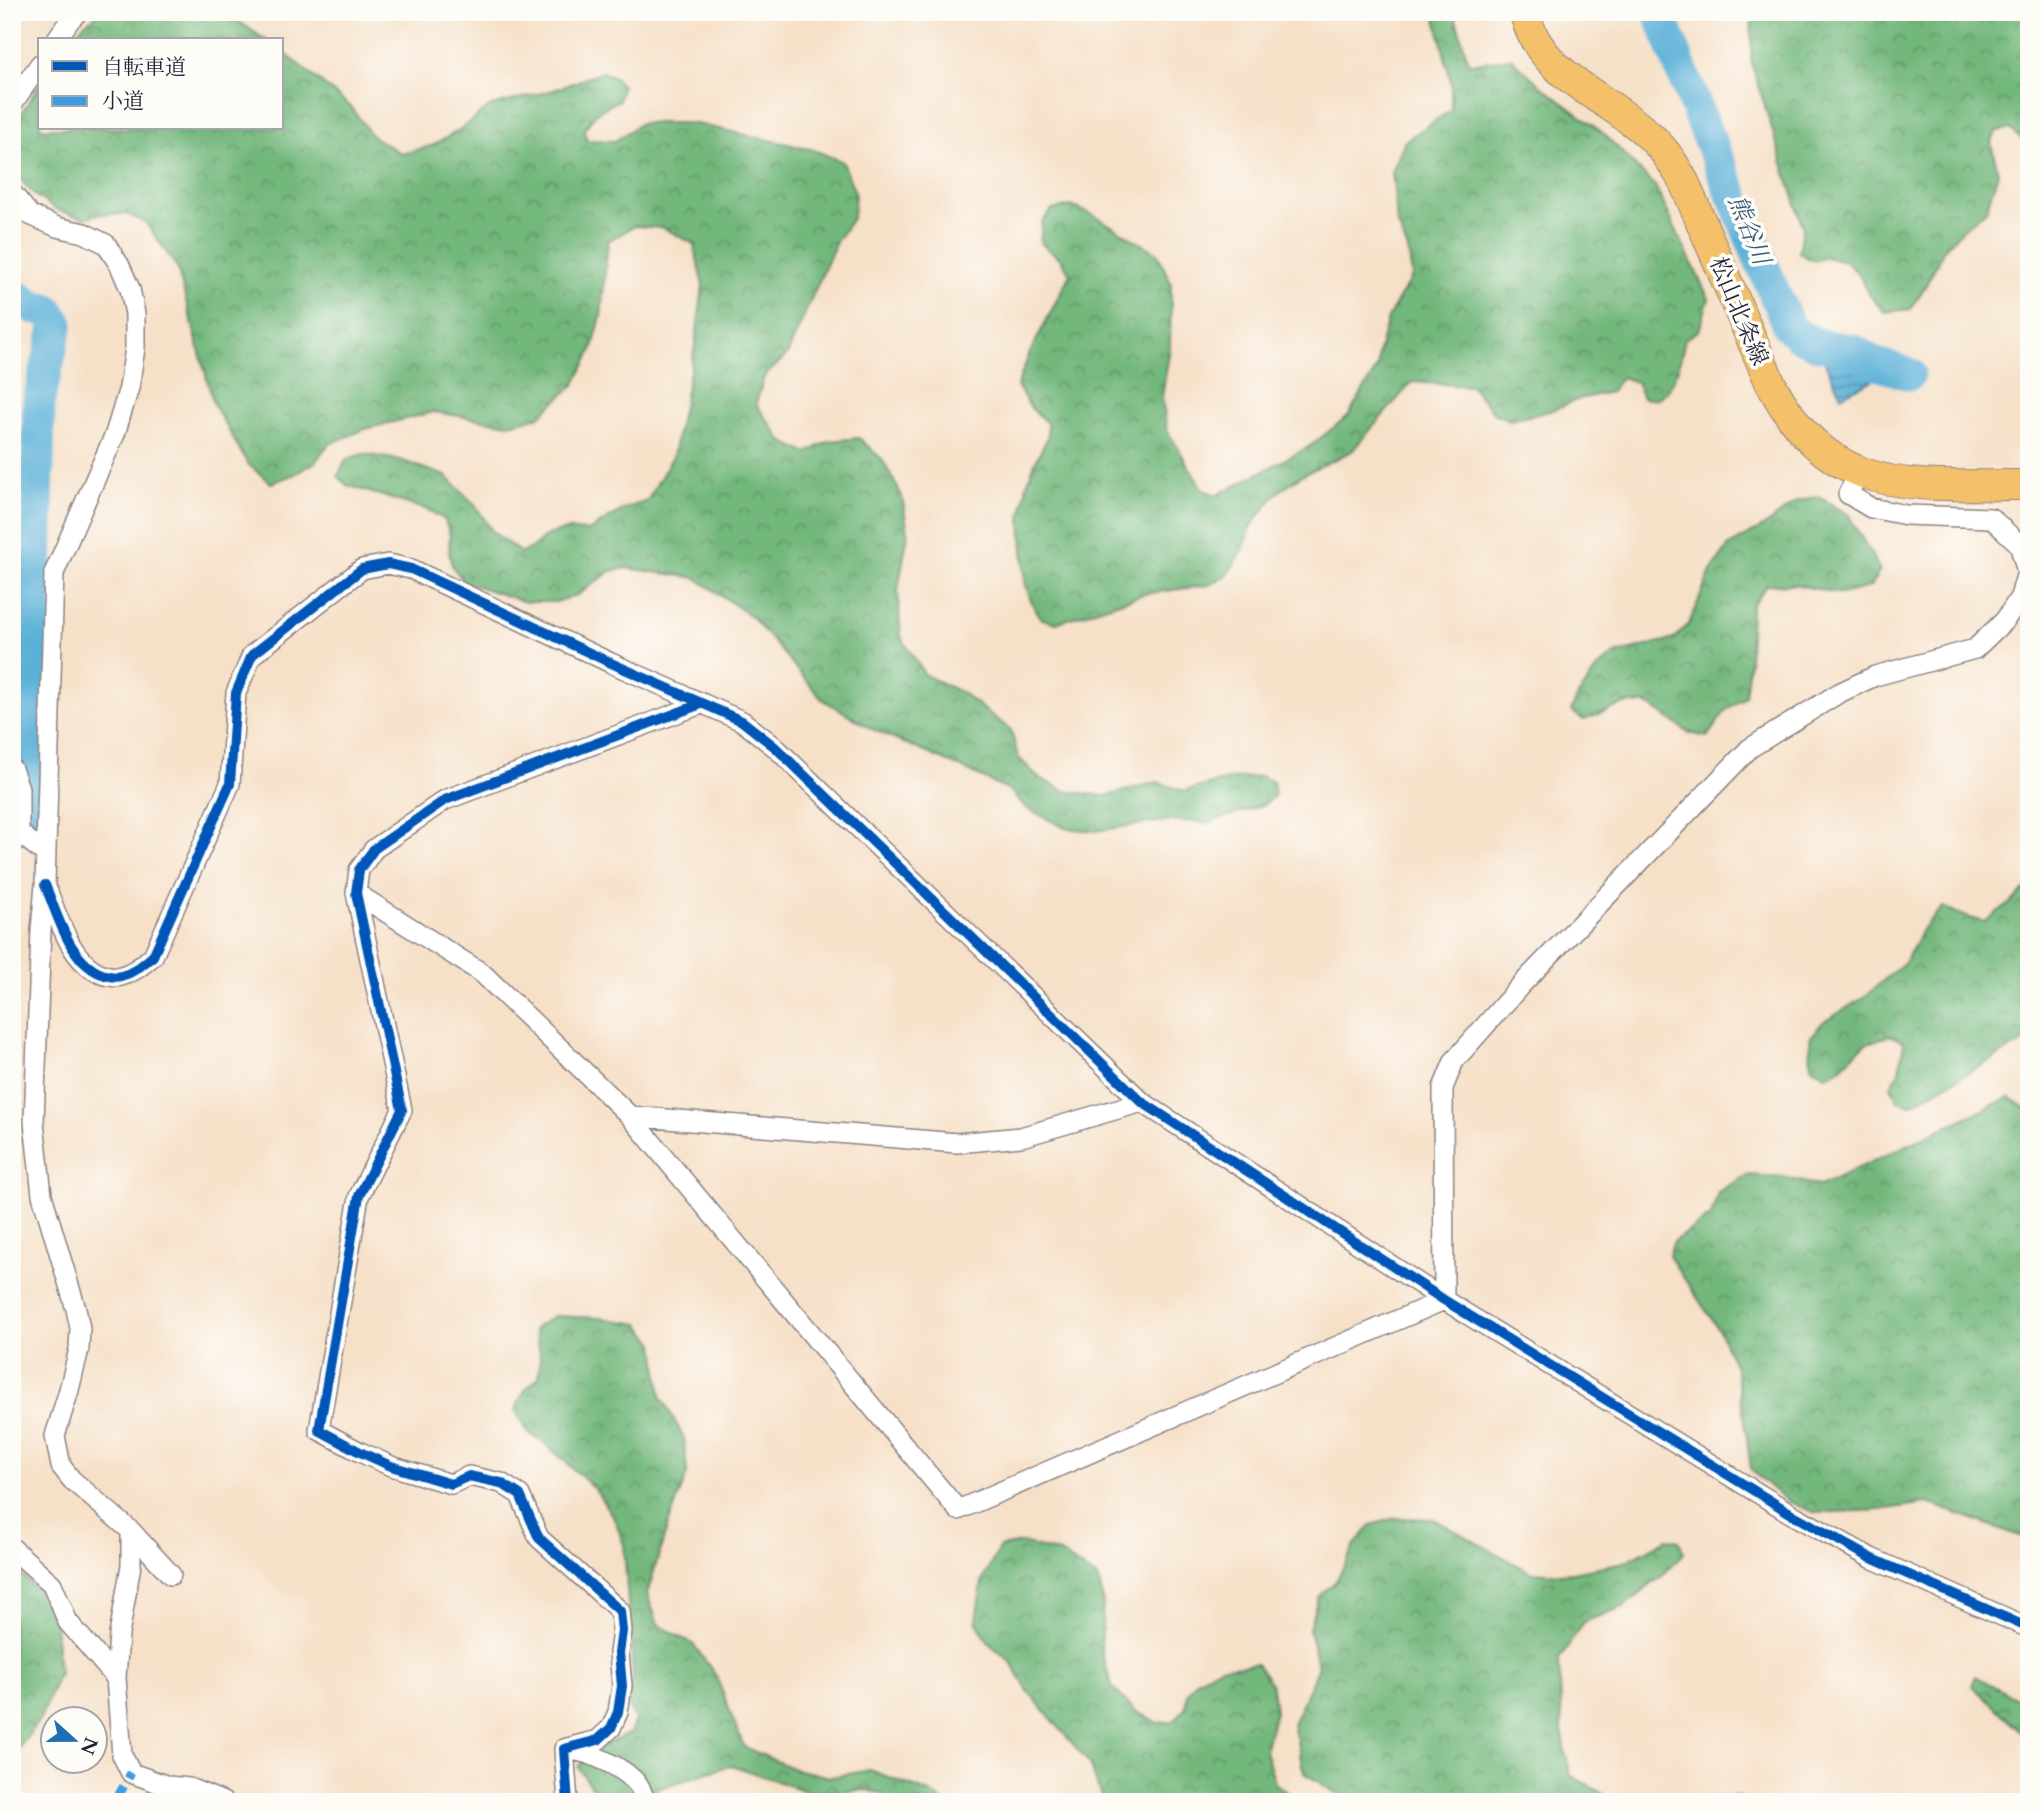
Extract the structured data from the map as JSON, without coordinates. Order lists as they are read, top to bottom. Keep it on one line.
{"streets":{"main road":["松山北条線"]},"water":["熊谷川"],"legend":["自転車道","小道"],"north":"right"}
